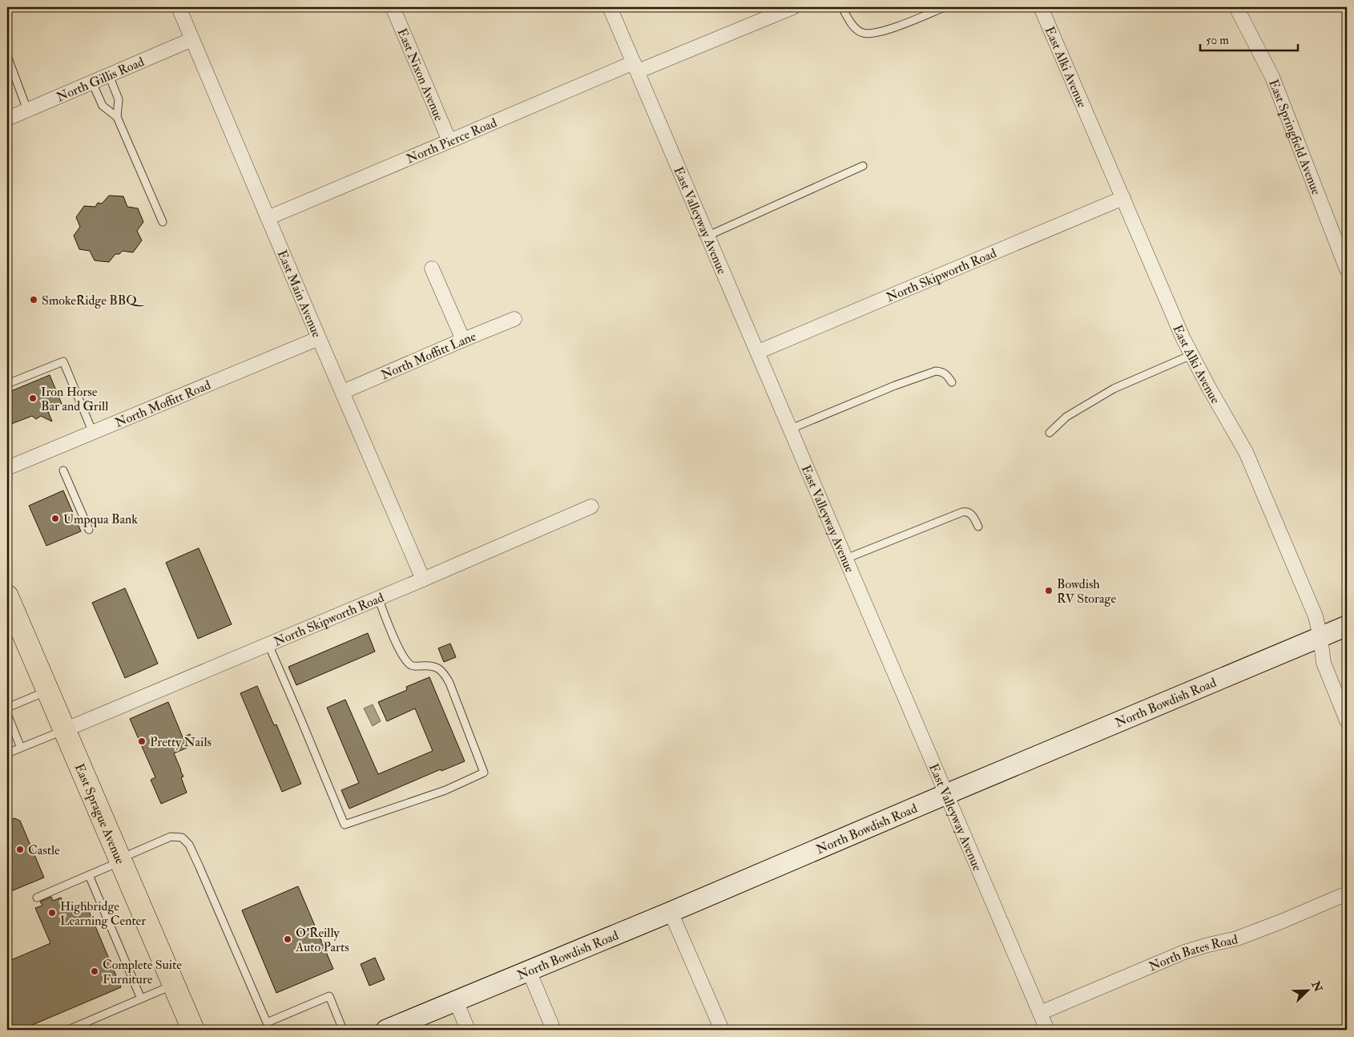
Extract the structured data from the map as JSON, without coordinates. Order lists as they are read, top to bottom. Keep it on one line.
{"streets":{"main road":["East Sprague Avenue"],"street":["East Alki Avenue","East Nixon Avenue","North Gillis Road","East Springfield Avenue","North Pierce Road","East Valleyway Avenue","North Skipworth Road","East Main Avenue","North Moffitt Lane","North Moffitt Road","North Bowdish Road","North Bates Road"]},"crossings":[["East Alki Avenue","North Skipworth Road"],["East Alki Avenue","North Bowdish Road"],["East Nixon Avenue","North Pierce Road"],["North Gillis Road","East Main Avenue"],["North Pierce Road","East Valleyway Avenue"],["North Pierce Road","East Main Avenue"],["East Valleyway Avenue","North Skipworth Road"],["East Valleyway Avenue","North Bowdish Road"],["East Valleyway Avenue","North Bates Road"],["North Skipworth Road","East Main Avenue"],["North Skipworth Road","East Sprague Avenue"],["East Main Avenue","North Moffitt Lane"],["East Main Avenue","North Moffitt Road"]],"places":["SmokeRidge BBQ","Iron Horse Bar and Grill","Umpqua Bank","Bowdish RV Storage","Pretty Nails","Castle","Highbridge Learning Center","O'Reilly Auto Parts","Complete Suite Furniture"],"scale_bar":"50 m","north":"top right"}
